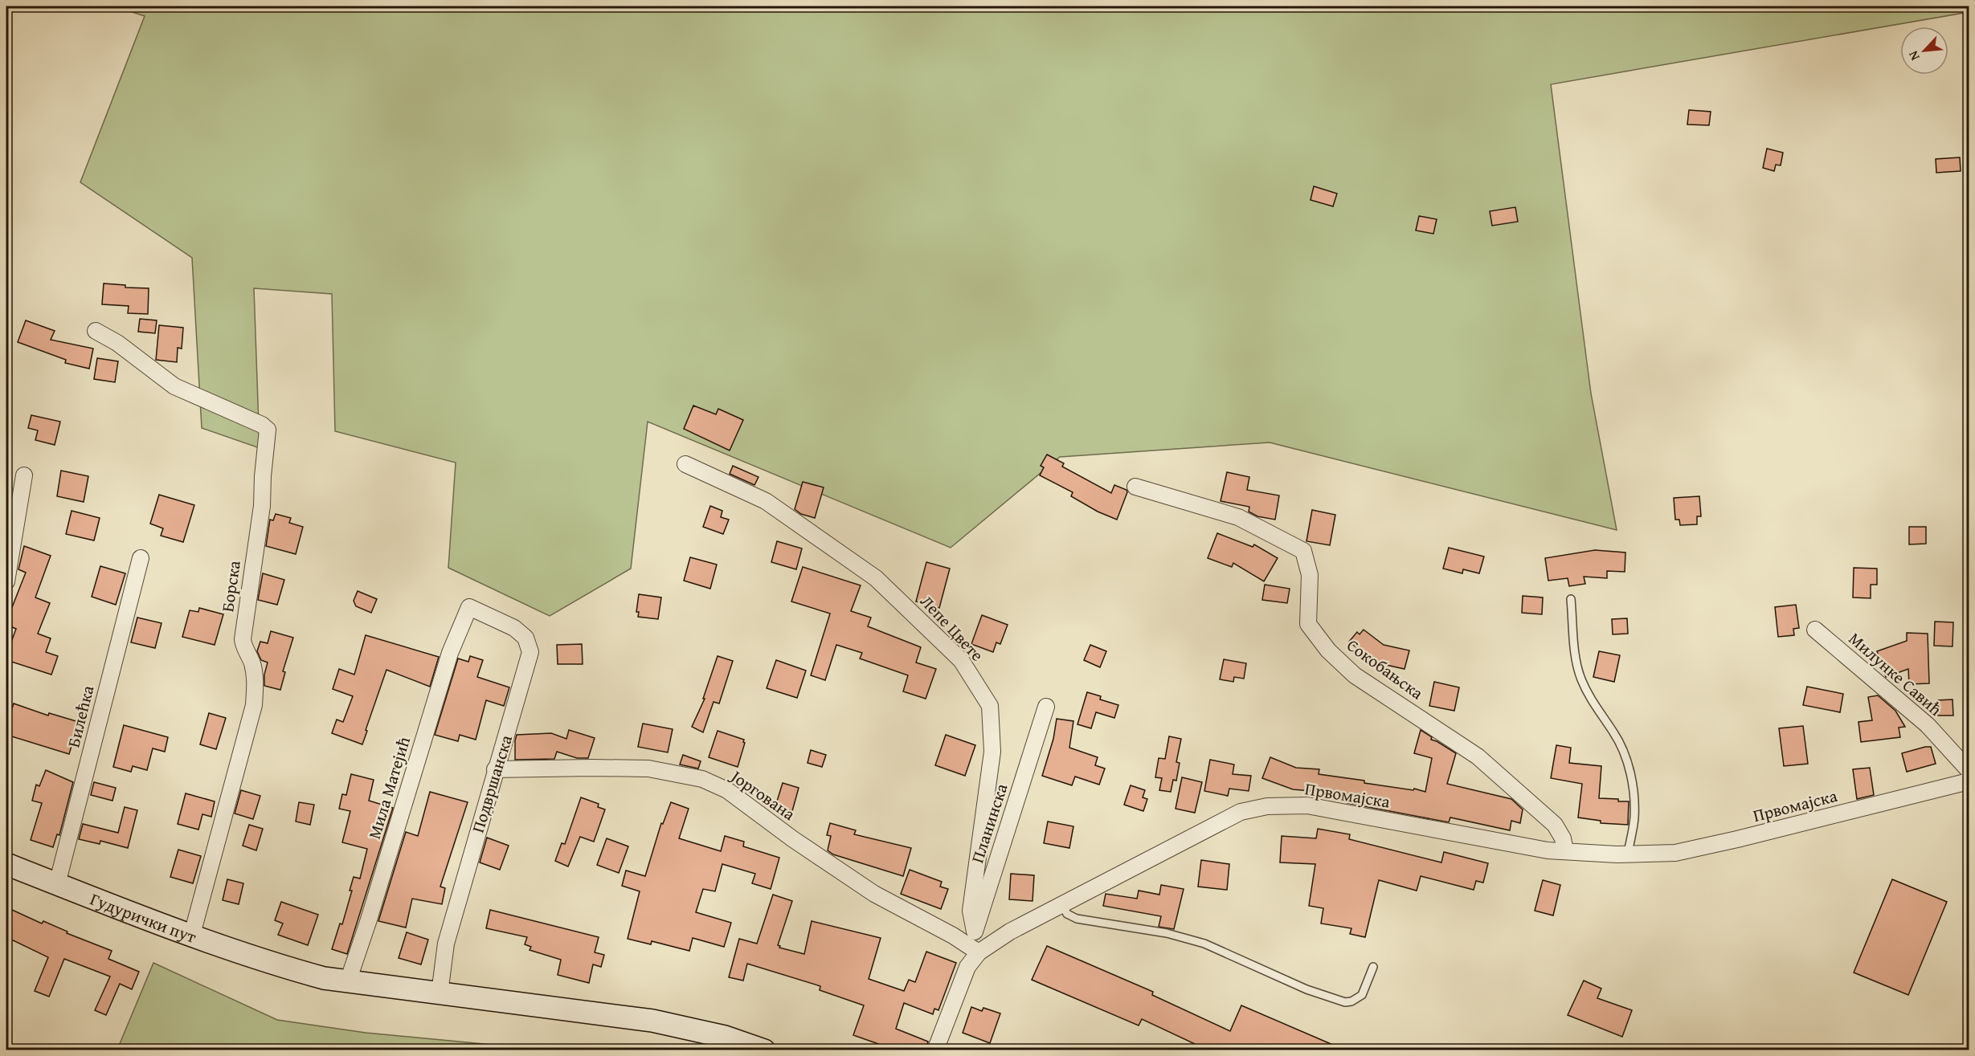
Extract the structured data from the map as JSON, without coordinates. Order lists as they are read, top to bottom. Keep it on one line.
{"streets":{"street":["Борска","Лепе Цвете","Сокобањска","Милунке Савић","Билећка","Подвршанска","Мила Матејић","Јоргована","Првомајска","Планинска","Гудурички пут"]},"crossings":[["Борска","Гудурички пут"],["Лепе Цвете","Планинска"],["Сокобањска","Првомајска"],["Билећка","Гудурички пут"],["Подвршанска","Мила Матејић"],["Подвршанска","Јоргована"],["Мила Матејић","Гудурички пут"],["Јоргована","Првомајска"],["Јоргована","Планинска"],["Првомајска","Планинска"]],"north":"bottom left"}
